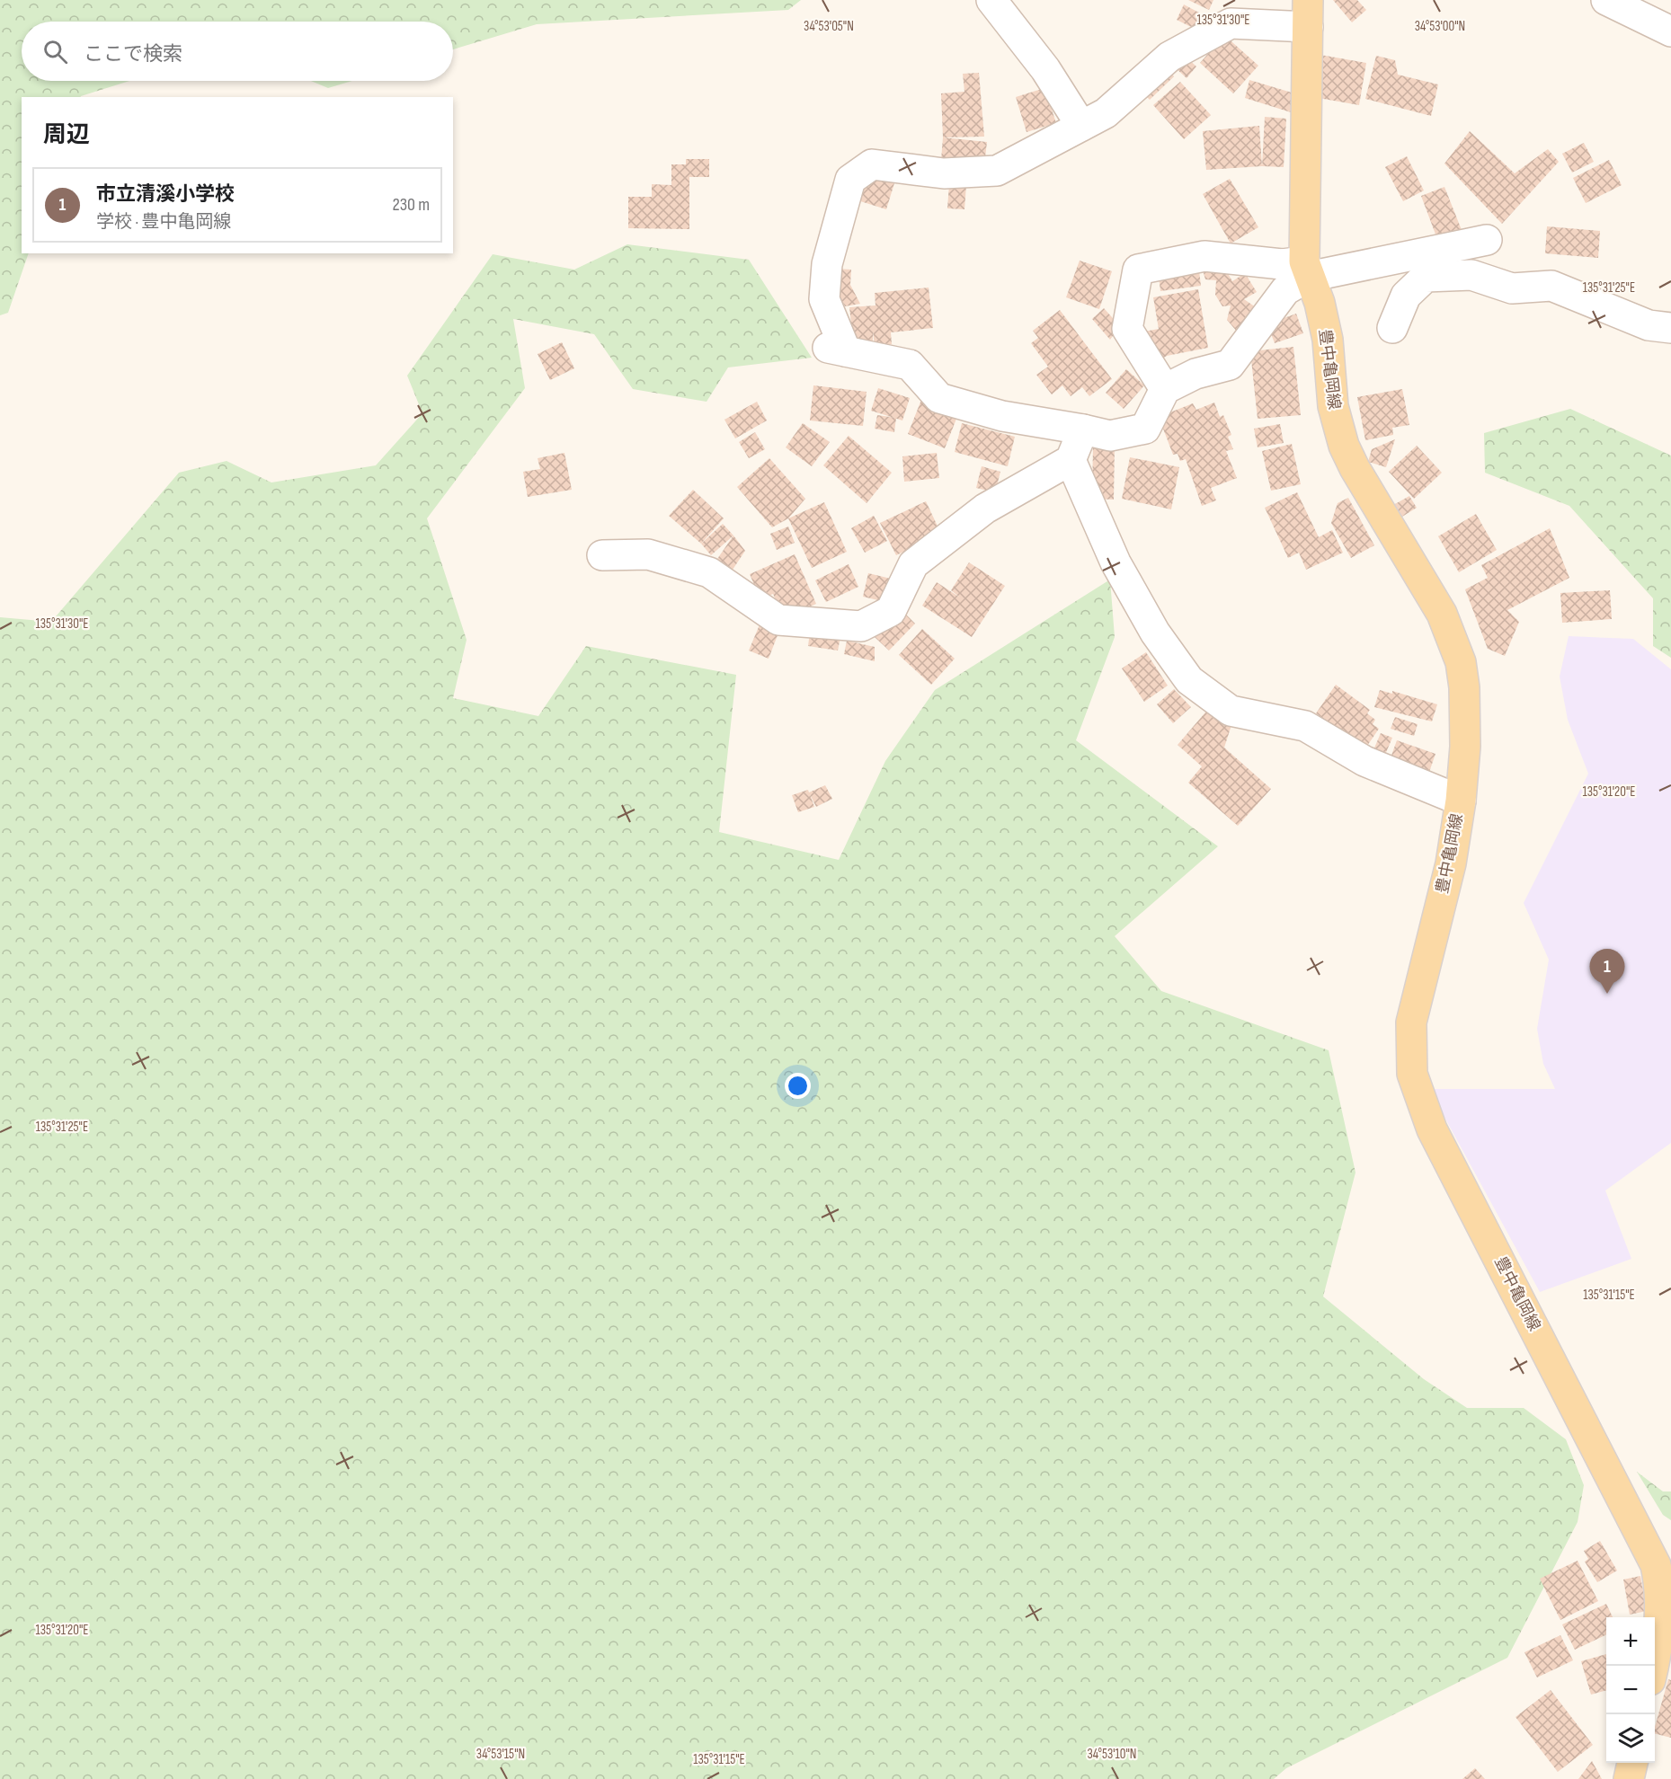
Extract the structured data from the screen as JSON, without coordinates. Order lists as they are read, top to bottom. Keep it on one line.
{"streets":{"main road":["豊中亀岡線"]},"page":{"search":"ここで検索","heading":"周辺","list":[{"mark":"1","name":"市立清溪小学校","note":"学校 · 豊中亀岡線","value":"230 m"}],"pins":"1","map_buttons":["+","−"]},"coordinates":["135°31'30\"E","34°53'05\"N","34°53'00\"N","135°31'25\"E","135°31'20\"E","135°31'15\"E","34°53'15\"N","34°53'10\"N"]}
